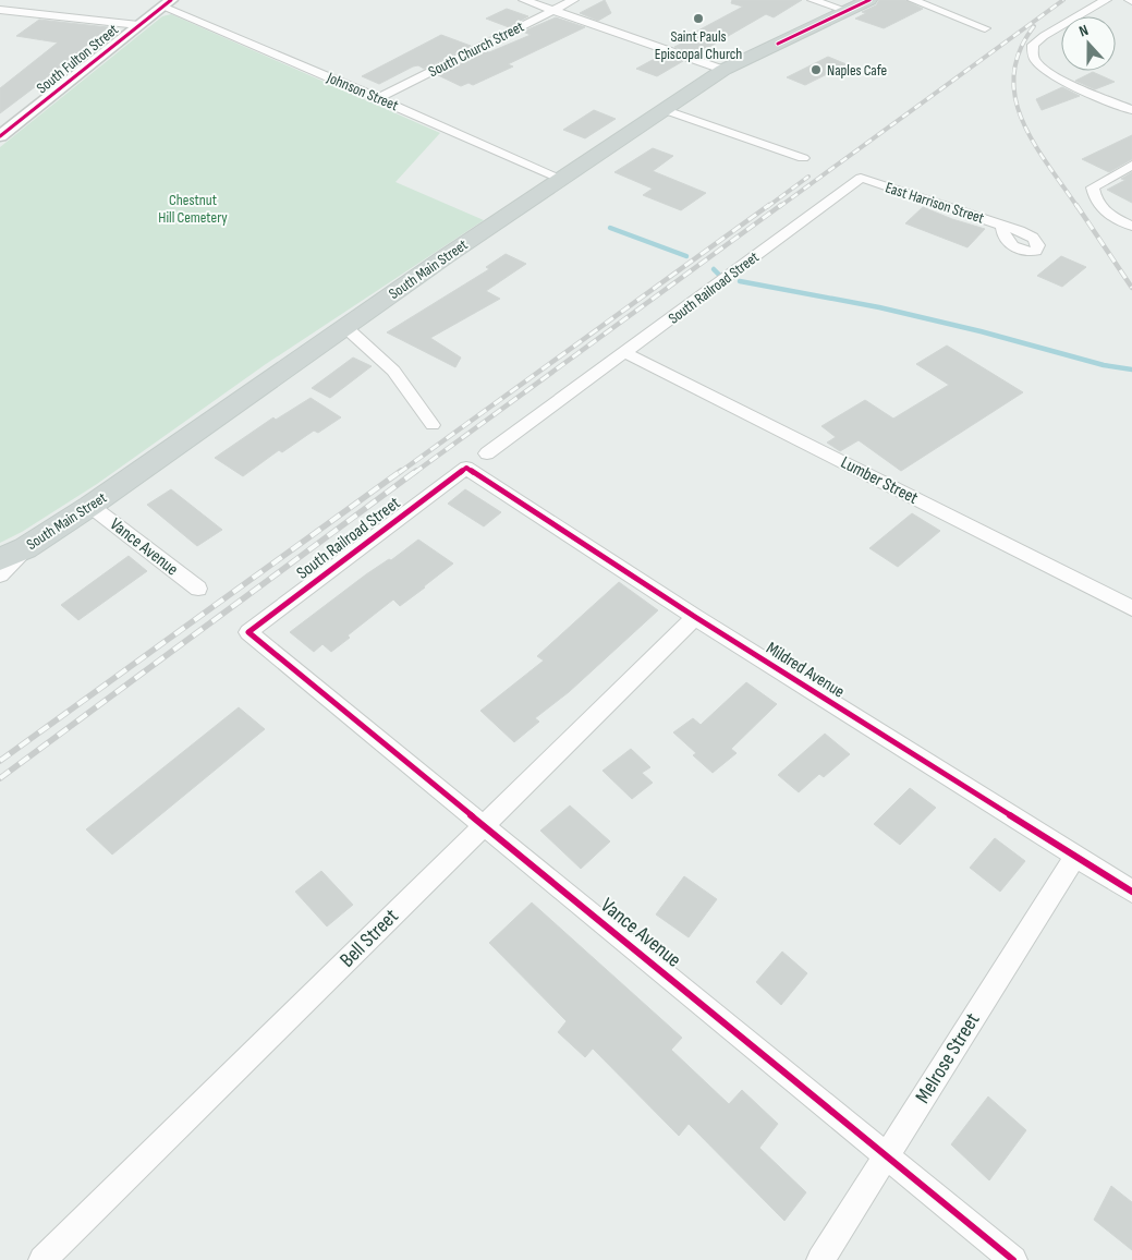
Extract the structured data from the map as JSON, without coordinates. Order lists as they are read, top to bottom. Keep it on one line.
{"streets":{"main road":["South Main Street"],"street":["South Church Street","South Fulton Street","Johnson Street","East Harrison Street","South Railroad Street","Lumber Street","Vance Avenue","Mildred Avenue","Bell Street","Melrose Street"]},"crossings":[["South Church Street","Johnson Street"],["South Fulton Street","Johnson Street"],["Johnson Street","South Main Street"],["East Harrison Street","South Railroad Street"],["South Main Street","Vance Avenue"],["South Railroad Street","Lumber Street"],["South Railroad Street","Vance Avenue"],["South Railroad Street","Mildred Avenue"],["Vance Avenue","Bell Street"],["Vance Avenue","Melrose Street"],["Mildred Avenue","Bell Street"],["Mildred Avenue","Melrose Street"]],"parks":["Chestnut Hill Cemetery"],"places":["Saint Pauls Episcopal Church","Naples Cafe"],"north":"top"}
